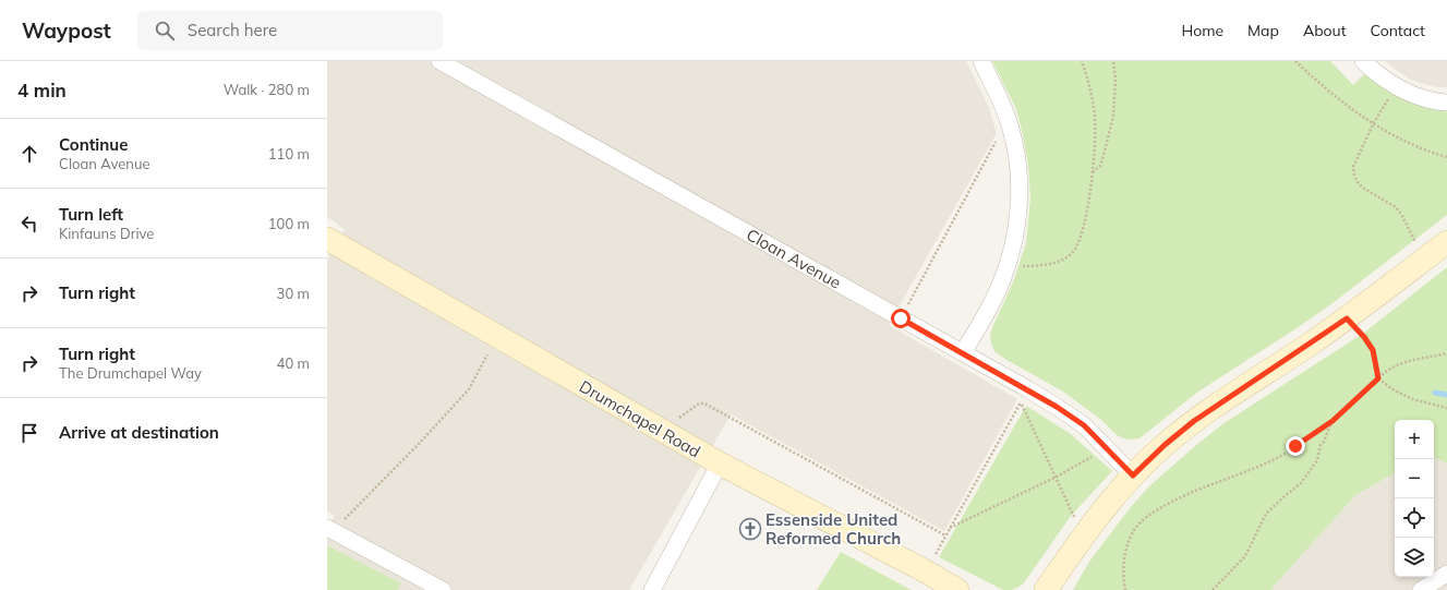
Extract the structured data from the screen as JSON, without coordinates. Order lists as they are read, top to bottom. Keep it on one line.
{"streets":{"street":["Cloan Avenue","Drumchapel Road"]},"places":{"church":["Essenside United Reformed Church"]},"page":{"header":"Waypost","search":"Search here","nav":["Home","Map","About","Contact"],"heading":["4 min","Walk · 280 m"],"list":[["Continue","Cloan Avenue","110 m"],["Turn left","Kinfauns Drive","100 m"],["Turn right","30 m"],["Turn right","The Drumchapel Way","40 m"],"Arrive at destination"],"map_buttons":["+","−"]}}
